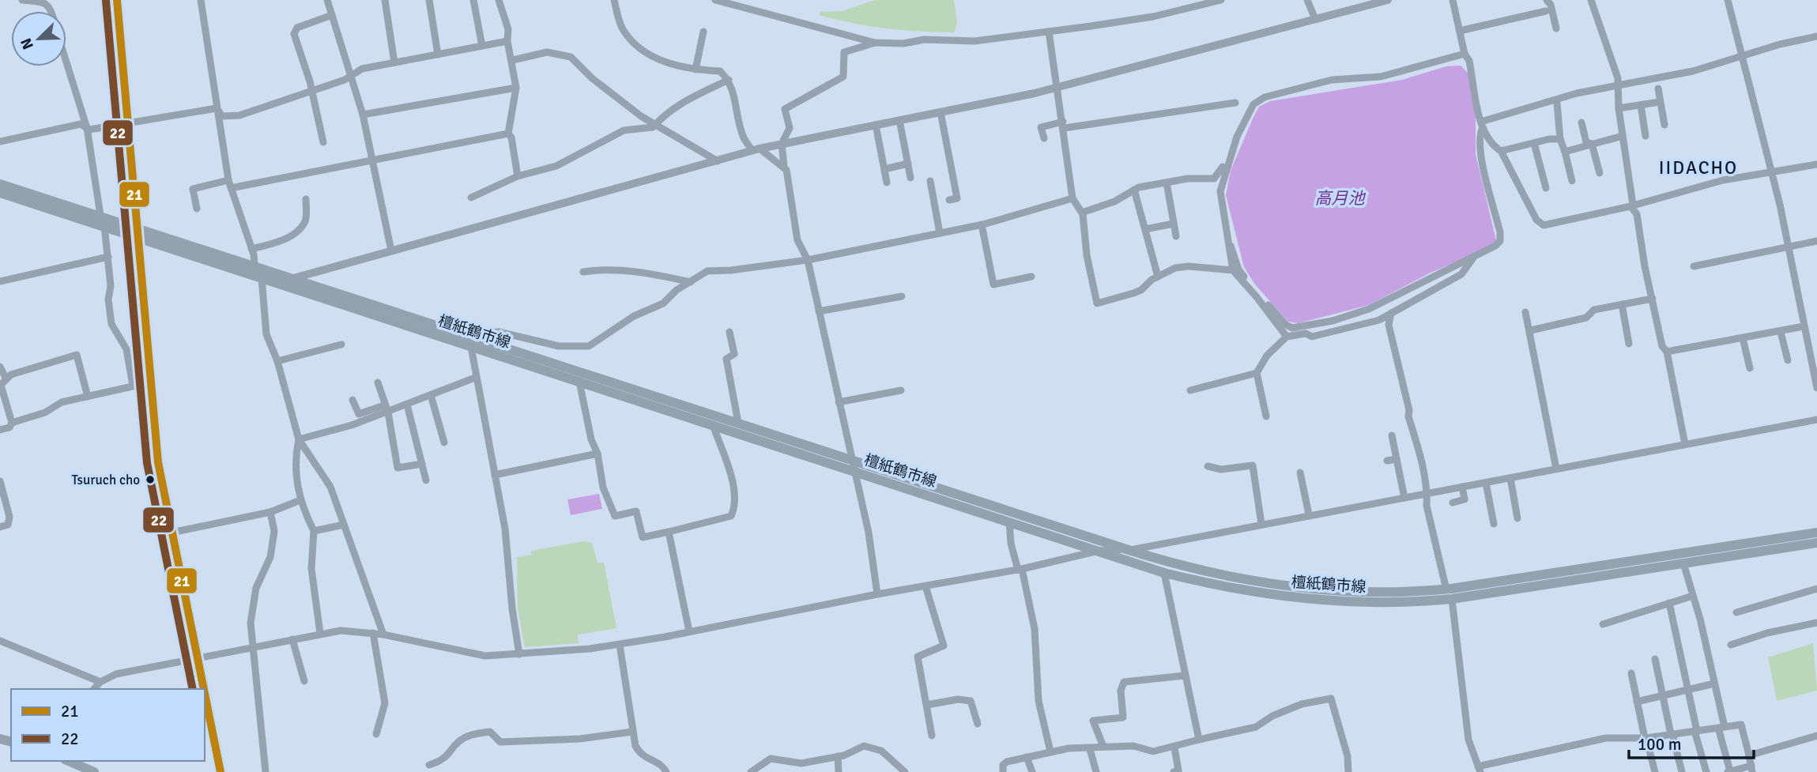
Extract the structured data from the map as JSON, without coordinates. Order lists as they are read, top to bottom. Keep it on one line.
{"streets":{"main road":["檀紙鶴市線"]},"districts":["IIDACHO"],"water":["高月池"],"places":["Tsuruch cho"],"lines":["transit line 21","transit line 22"],"legend":["21","22"],"scale_bar":"100 m","north":"bottom left"}
